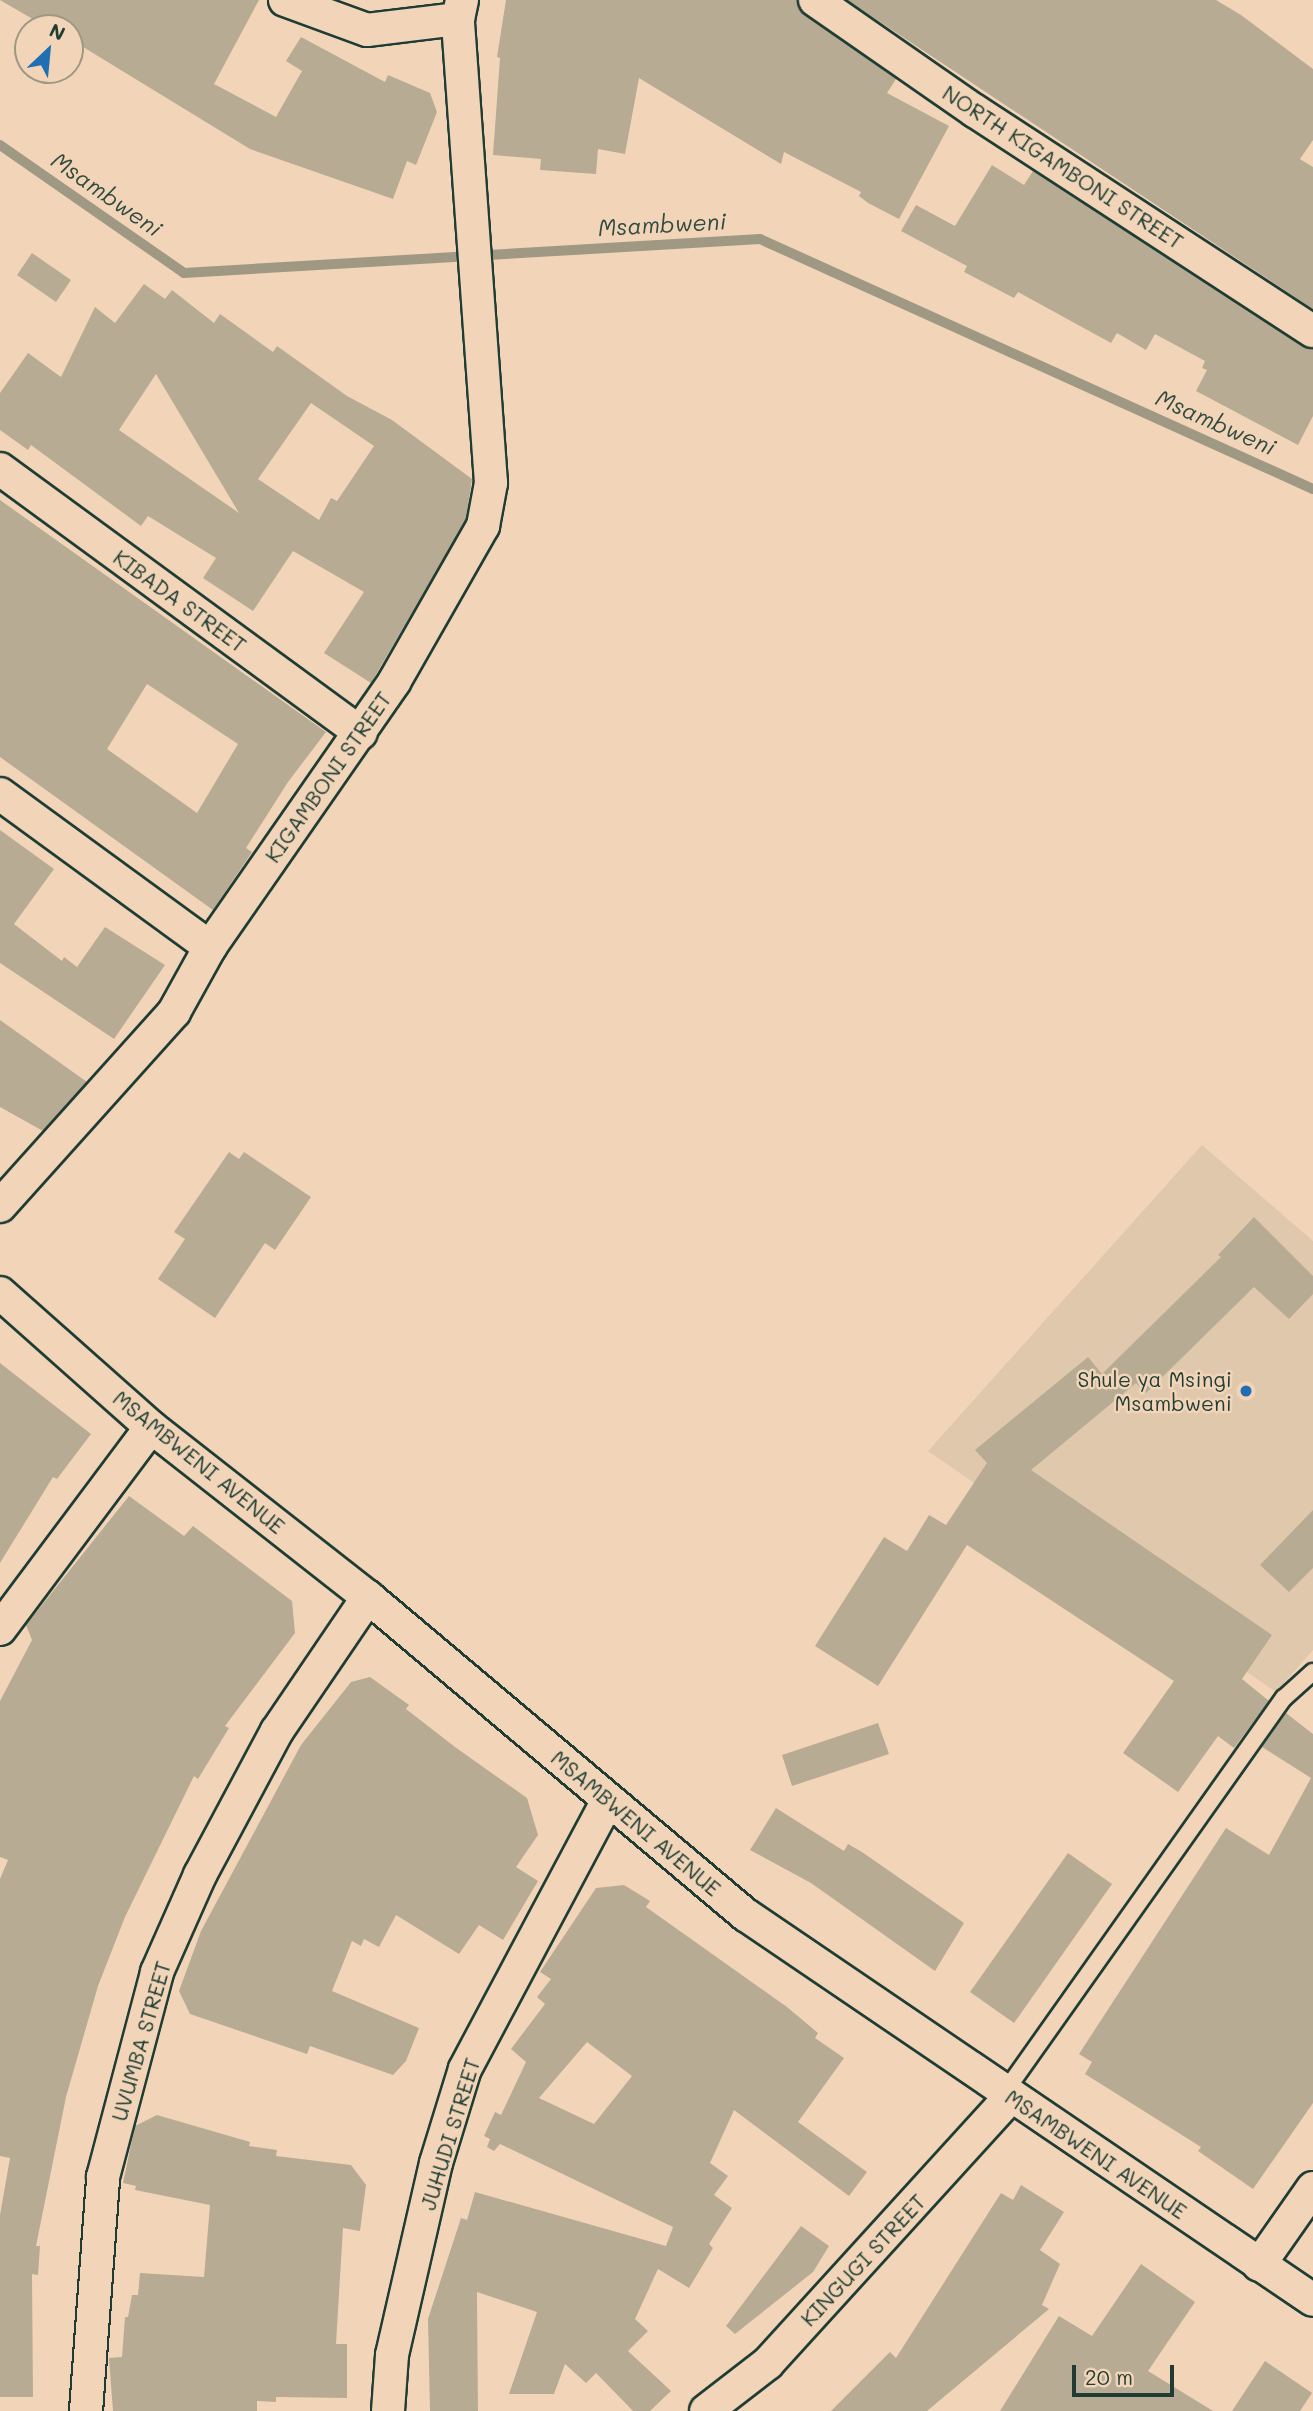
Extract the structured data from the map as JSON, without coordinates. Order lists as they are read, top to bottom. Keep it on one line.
{"streets":{"street":["NORTH KIGAMBONI STREET","KIBADA STREET","KIGAMBONI STREET","MSAMBWENI AVENUE","UVUMBA STREET","JUHUDI STREET","KINGUGI STREET"]},"crossings":[["KIBADA STREET","KIGAMBONI STREET"],["MSAMBWENI AVENUE","UVUMBA STREET"],["MSAMBWENI AVENUE","JUHUDI STREET"],["MSAMBWENI AVENUE","KINGUGI STREET"]],"water":["Msambweni"],"places":["Shule ya Msingi Msambweni"],"scale_bar":"20 m","north":"top right"}
